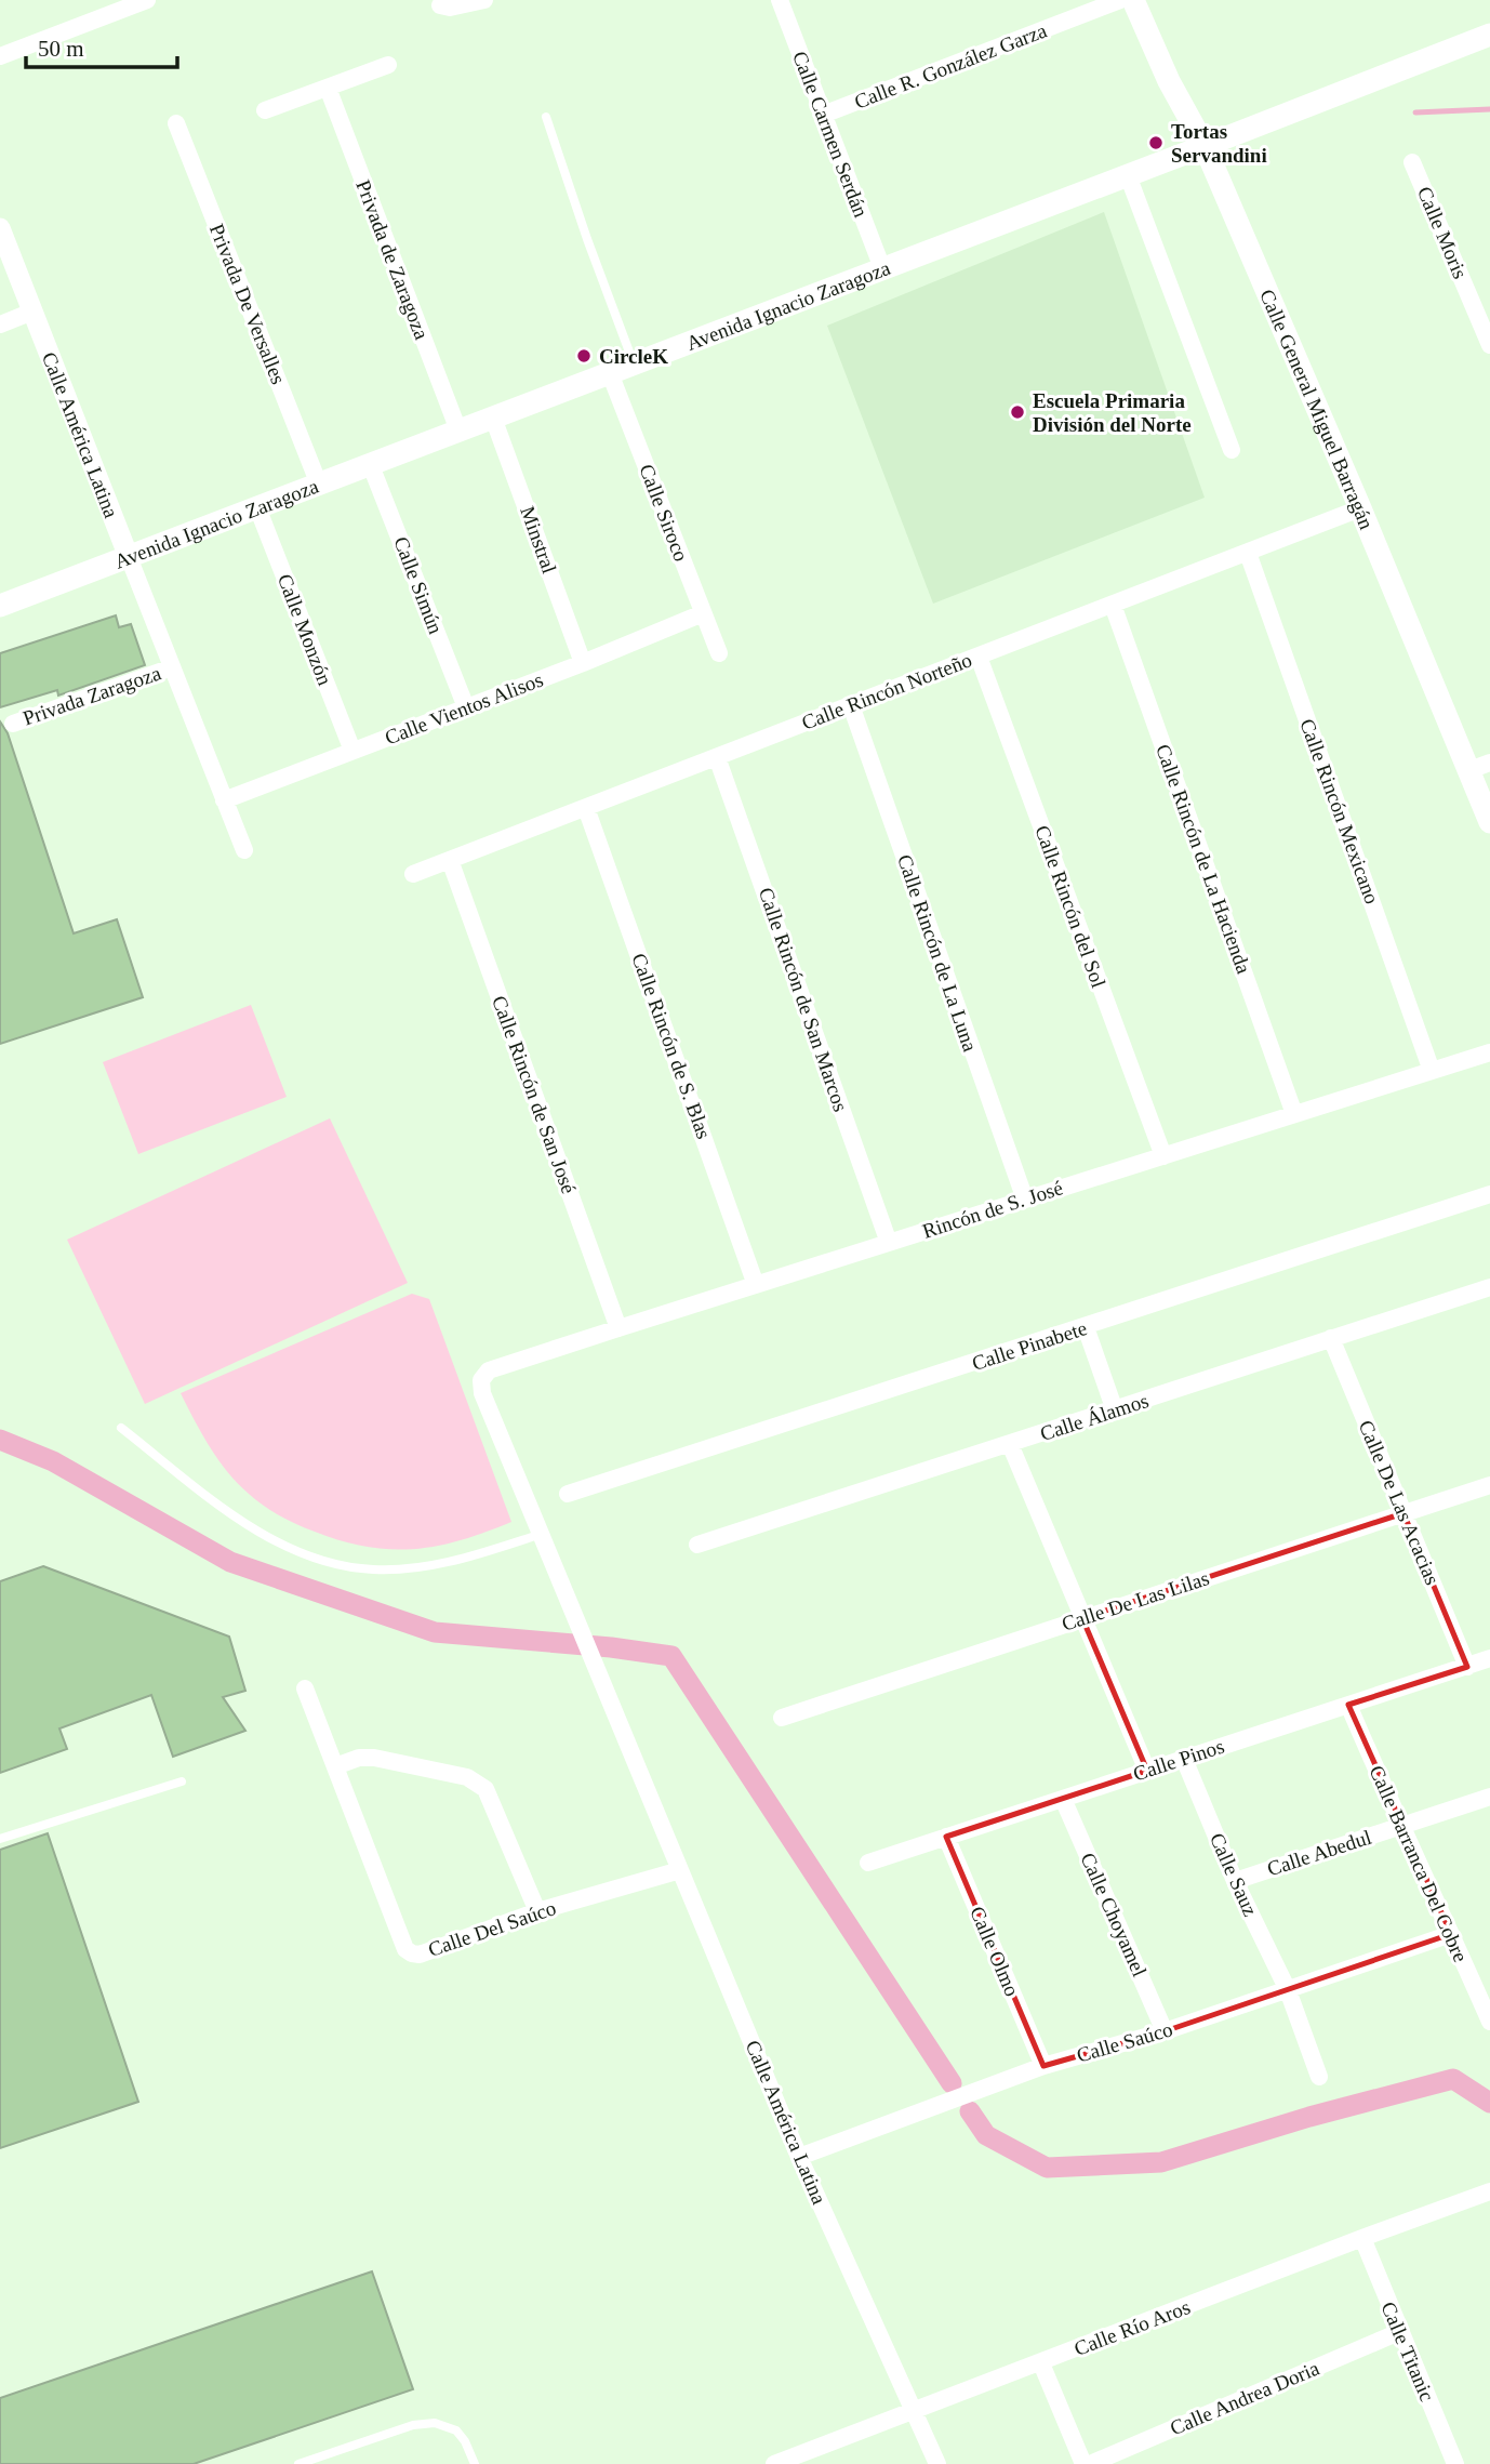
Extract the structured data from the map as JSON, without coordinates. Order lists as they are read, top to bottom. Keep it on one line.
{"streets":{"main road":["Avenida Ignacio Zaragoza","Calle General Miguel Barragán"],"street":["Calle R. González Garza","Calle Carmen Serdán","Calle Moris","Privada de Zaragoza","Privada De Versalles","Calle América Latina","Calle Siroco","Minstral","Calle Simún","Calle Monzón","Calle Rincón Norteño","Privada Zaragoza","Calle Vientos Alisos","Calle Rincón Mexicano","Calle Rincón de La Hacienda","Calle Rincón del Sol","Calle Rincón de La Luna","Calle Rincón de San Marcos","Calle Rincón de S. Blas","Calle Rincón de San José","Rincón de S. José","Calle Pinabete","Calle Álamos","Calle De Las Acacias","Calle De Las Lilas","Calle Pinos","Calle Abedul","Calle Barranca Del Cobre","Calle Sauz","Calle Choyamel","Calle Del Saúco","Calle Olmo","Calle Saúco","Calle Río Aros","Calle Titanic","Calle Andrea Doria"]},"crossings":[["Calle R. González Garza","Calle Carmen Serdán"],["Calle Carmen Serdán","Avenida Ignacio Zaragoza"],["Privada de Zaragoza","Avenida Ignacio Zaragoza"],["Privada De Versalles","Avenida Ignacio Zaragoza"],["Avenida Ignacio Zaragoza","Calle General Miguel Barragán"],["Avenida Ignacio Zaragoza","Calle América Latina"],["Avenida Ignacio Zaragoza","Calle Siroco"],["Avenida Ignacio Zaragoza","Minstral"],["Avenida Ignacio Zaragoza","Calle Simún"],["Avenida Ignacio Zaragoza","Calle Monzón"],["Calle General Miguel Barragán","Calle Rincón Norteño"],["Calle América Latina","Privada Zaragoza"],["Calle América Latina","Calle Vientos Alisos"],["Calle América Latina","Rincón de S. José"],["Calle América Latina","Calle Del Saúco"],["Calle América Latina","Calle Saúco"],["Calle América Latina","Calle Río Aros"],["Calle Siroco","Calle Vientos Alisos"],["Minstral","Calle Vientos Alisos"],["Calle Simún","Calle Vientos Alisos"],["Calle Monzón","Calle Vientos Alisos"],["Calle Rincón Norteño","Calle Rincón Mexicano"],["Calle Rincón Norteño","Calle Rincón de La Hacienda"],["Calle Rincón Norteño","Calle Rincón del Sol"],["Calle Rincón Norteño","Calle Rincón de La Luna"],["Calle Rincón Norteño","Calle Rincón de San Marcos"],["Calle Rincón Norteño","Calle Rincón de S. Blas"],["Calle Rincón Norteño","Calle Rincón de San José"],["Calle Rincón Mexicano","Rincón de S. José"],["Calle Rincón de La Hacienda","Rincón de S. José"],["Calle Rincón del Sol","Rincón de S. José"],["Calle Rincón de La Luna","Rincón de S. José"],["Calle Rincón de San Marcos","Rincón de S. José"],["Calle Rincón de S. Blas","Rincón de S. José"],["Calle Rincón de San José","Rincón de S. José"],["Calle Álamos","Calle De Las Acacias"],["Calle De Las Acacias","Calle De Las Lilas"],["Calle De Las Acacias","Calle Pinos"],["Calle Pinos","Calle Barranca Del Cobre"],["Calle Pinos","Calle Sauz"],["Calle Pinos","Calle Choyamel"],["Calle Pinos","Calle Olmo"],["Calle Abedul","Calle Barranca Del Cobre"],["Calle Abedul","Calle Sauz"],["Calle Barranca Del Cobre","Calle Saúco"],["Calle Sauz","Calle Saúco"],["Calle Choyamel","Calle Saúco"],["Calle Olmo","Calle Saúco"],["Calle Río Aros","Calle Titanic"],["Calle Titanic","Calle Andrea Doria"]],"places":["Tortas Servandini","CircleK","Escuela Primaria División del Norte"],"scale_bar":"50 m"}
